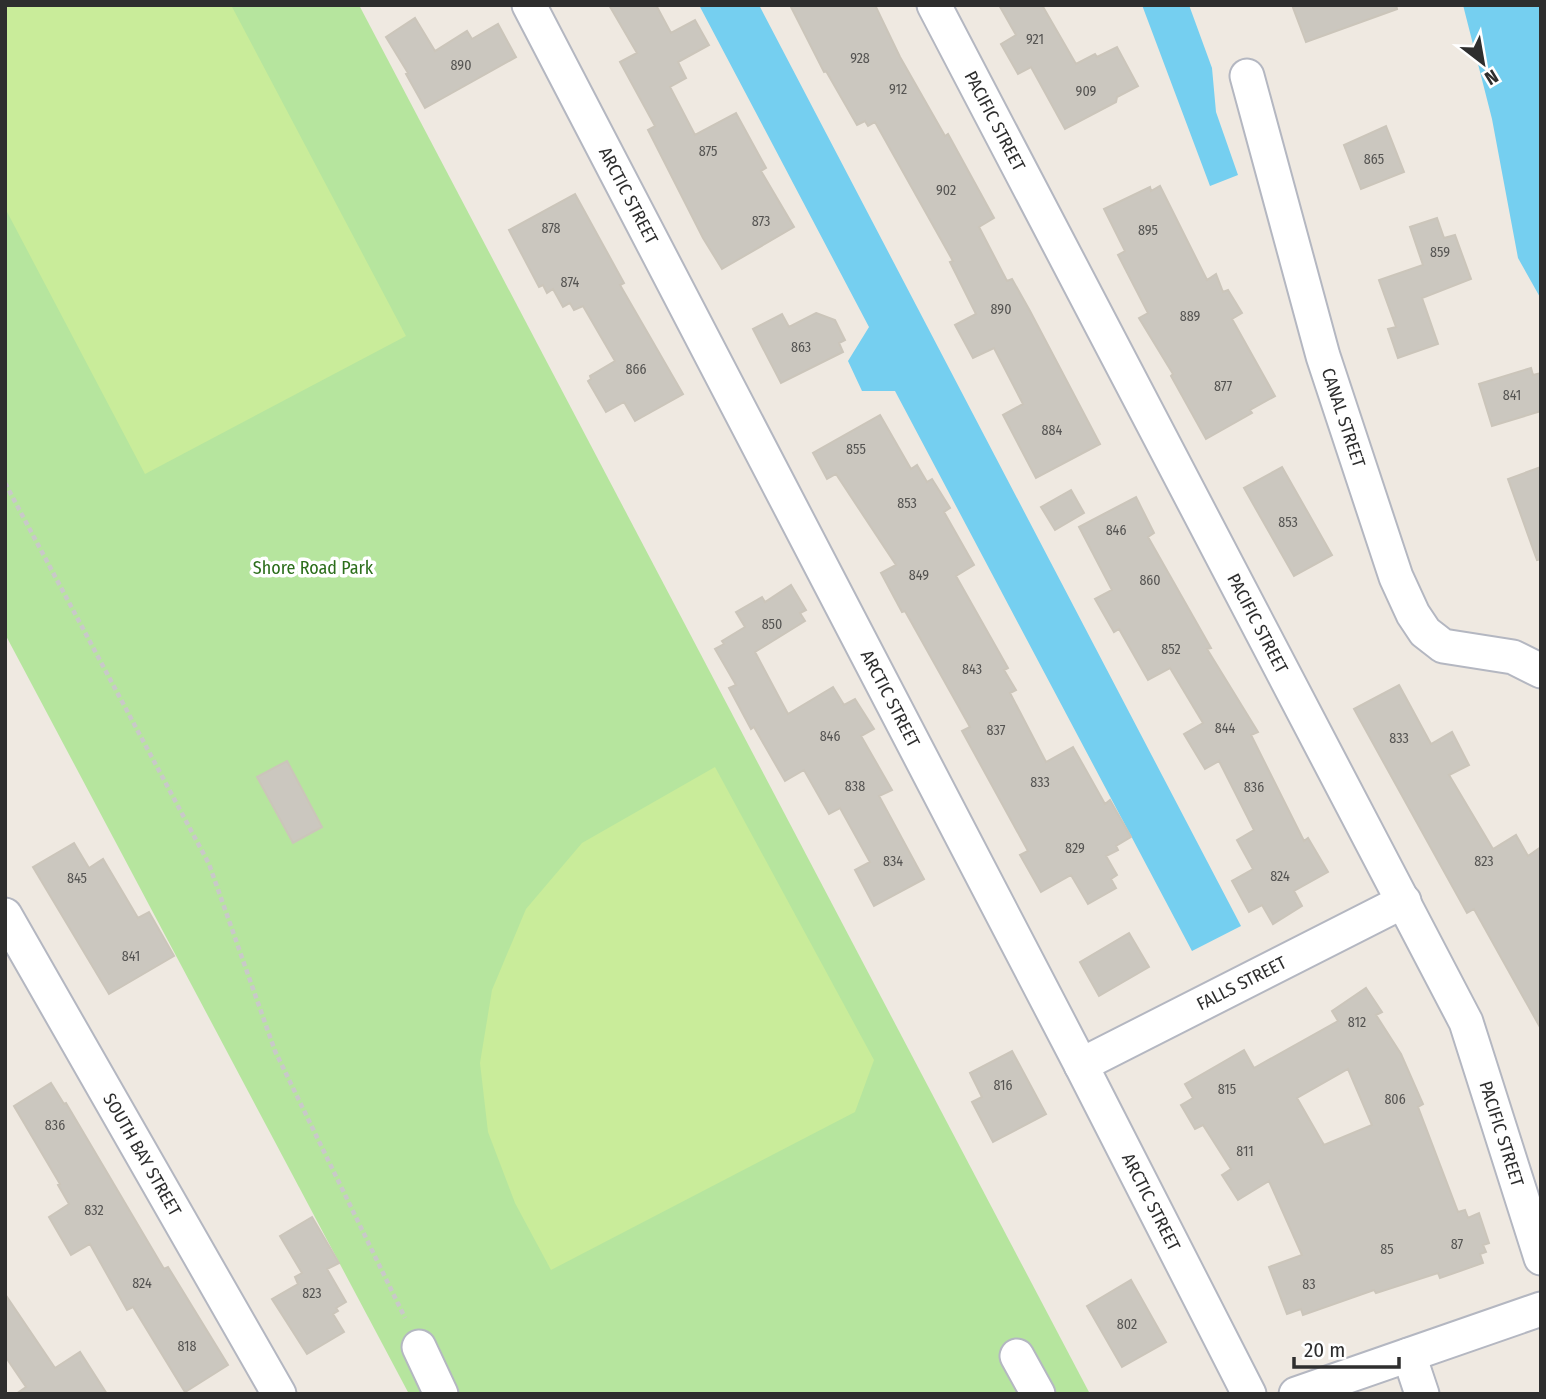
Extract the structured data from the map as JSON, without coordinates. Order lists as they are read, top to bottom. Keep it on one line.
{"streets":{"street":["PACIFIC STREET","ARCTIC STREET","CANAL STREET","FALLS STREET","SOUTH BAY STREET"]},"crossings":[["PACIFIC STREET","FALLS STREET"],["ARCTIC STREET","FALLS STREET"]],"parks":["Shore Road Park"],"house_numbers":["921","928","890","912","909","875","865","902","873","878","895","859","874","890","889","863","866","877","841","884","855","853","853","846","849","860","850","852","843","844","837","846","833","833","838","836","829","834","823","824","845","841","812","816","815","806","836","811","832","87","85","824","83","823","802","818"],"scale_bar":"20 m","north":"bottom right"}
